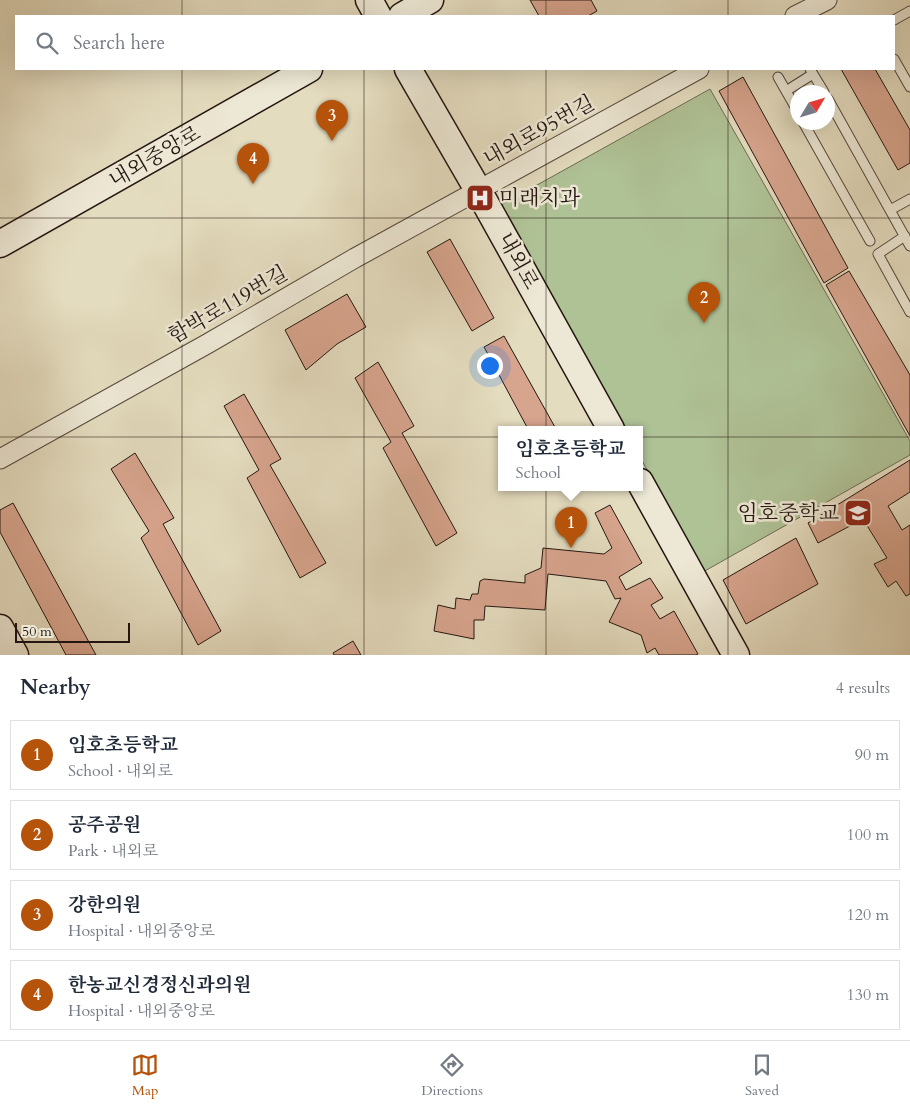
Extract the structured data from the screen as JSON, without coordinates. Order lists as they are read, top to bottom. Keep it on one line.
{"streets":{"street":["내외로95번길","내외중앙로","내외로","함박로119번길"]},"crossings":[["내외로95번길","내외로"],["내외로95번길","함박로119번길"],["내외로","함박로119번길"]],"places":{"hospital":["미래치과"],"school or university":["임호중학교"]},"scale_bar":"50 m","north":"top right","page":{"search":"Search here","pins":["3","4","2","1"],"popup":["임호초등학교","School"],"scale":"50 m","heading":["Nearby","4 results"],"list":[{"mark":"1","name":"임호초등학교","note":"School · 내외로","value":"90 m"},{"mark":"2","name":"공주공원","note":"Park · 내외로","value":"100 m"},{"mark":"3","name":"강한의원","note":"Hospital · 내외중앙로","value":"120 m"},{"mark":"4","name":"한농교신경정신과의원","note":"Hospital · 내외중앙로","value":"130 m"}],"nav":["Map","Directions","Saved"]}}
